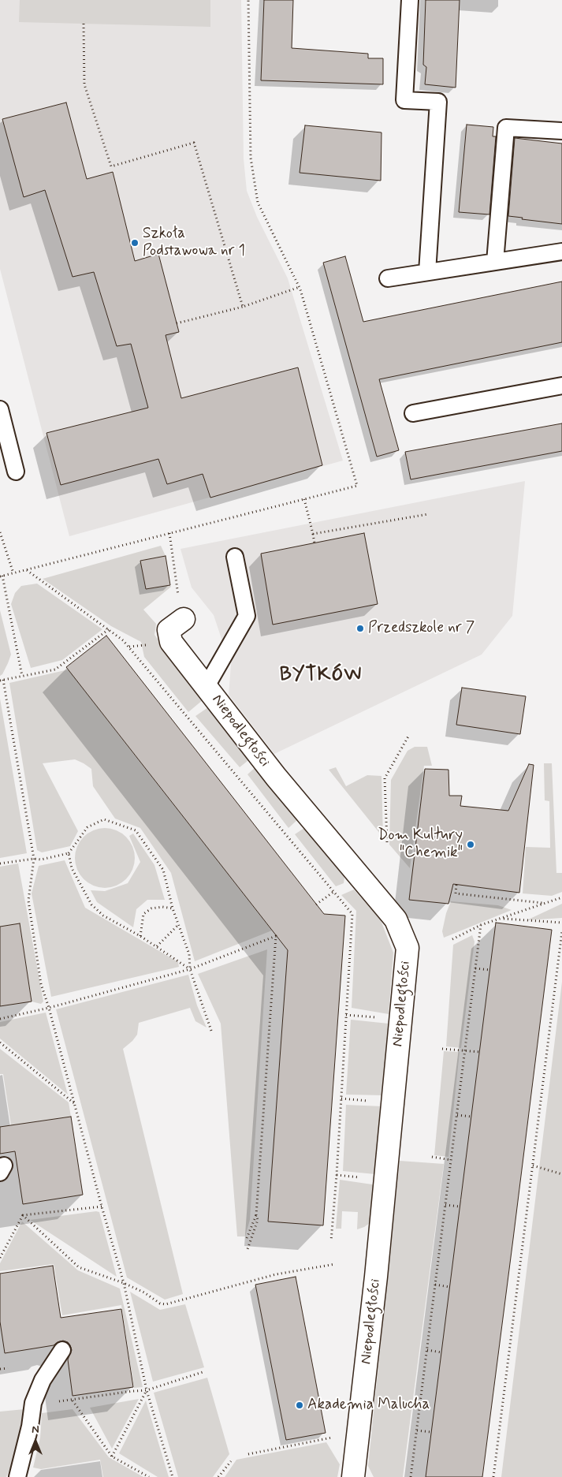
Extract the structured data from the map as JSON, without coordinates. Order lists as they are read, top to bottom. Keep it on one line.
{"streets":{"street":["Niepodległości"]},"districts":["BYTKÓW"],"places":["Szkoła Podstawowa nr 1","Przedszkole nr 7","Dom Kultury \"Chemik\"","Akademia Malucha"],"north":"top"}
